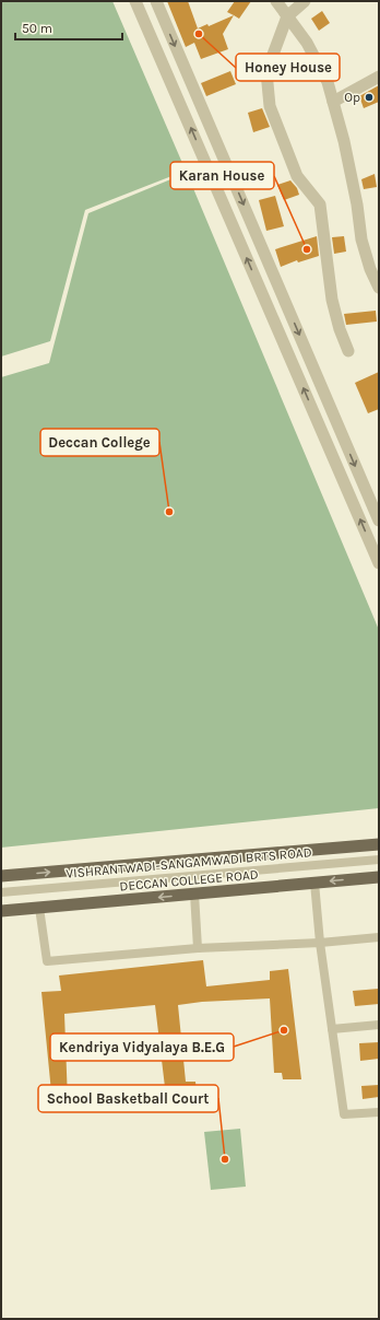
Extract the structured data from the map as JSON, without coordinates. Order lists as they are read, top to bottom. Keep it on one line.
{"streets":{"main road":["DECCAN COLLEGE ROAD"],"lane":["VISHRANTWADI-SANGAMWADI BRTS ROAD"]},"places":["Honey House","Op","Karan House","Deccan College","Kendriya Vidyalaya B.E.G","School Basketball Court"],"scale_bar":"50 m"}
